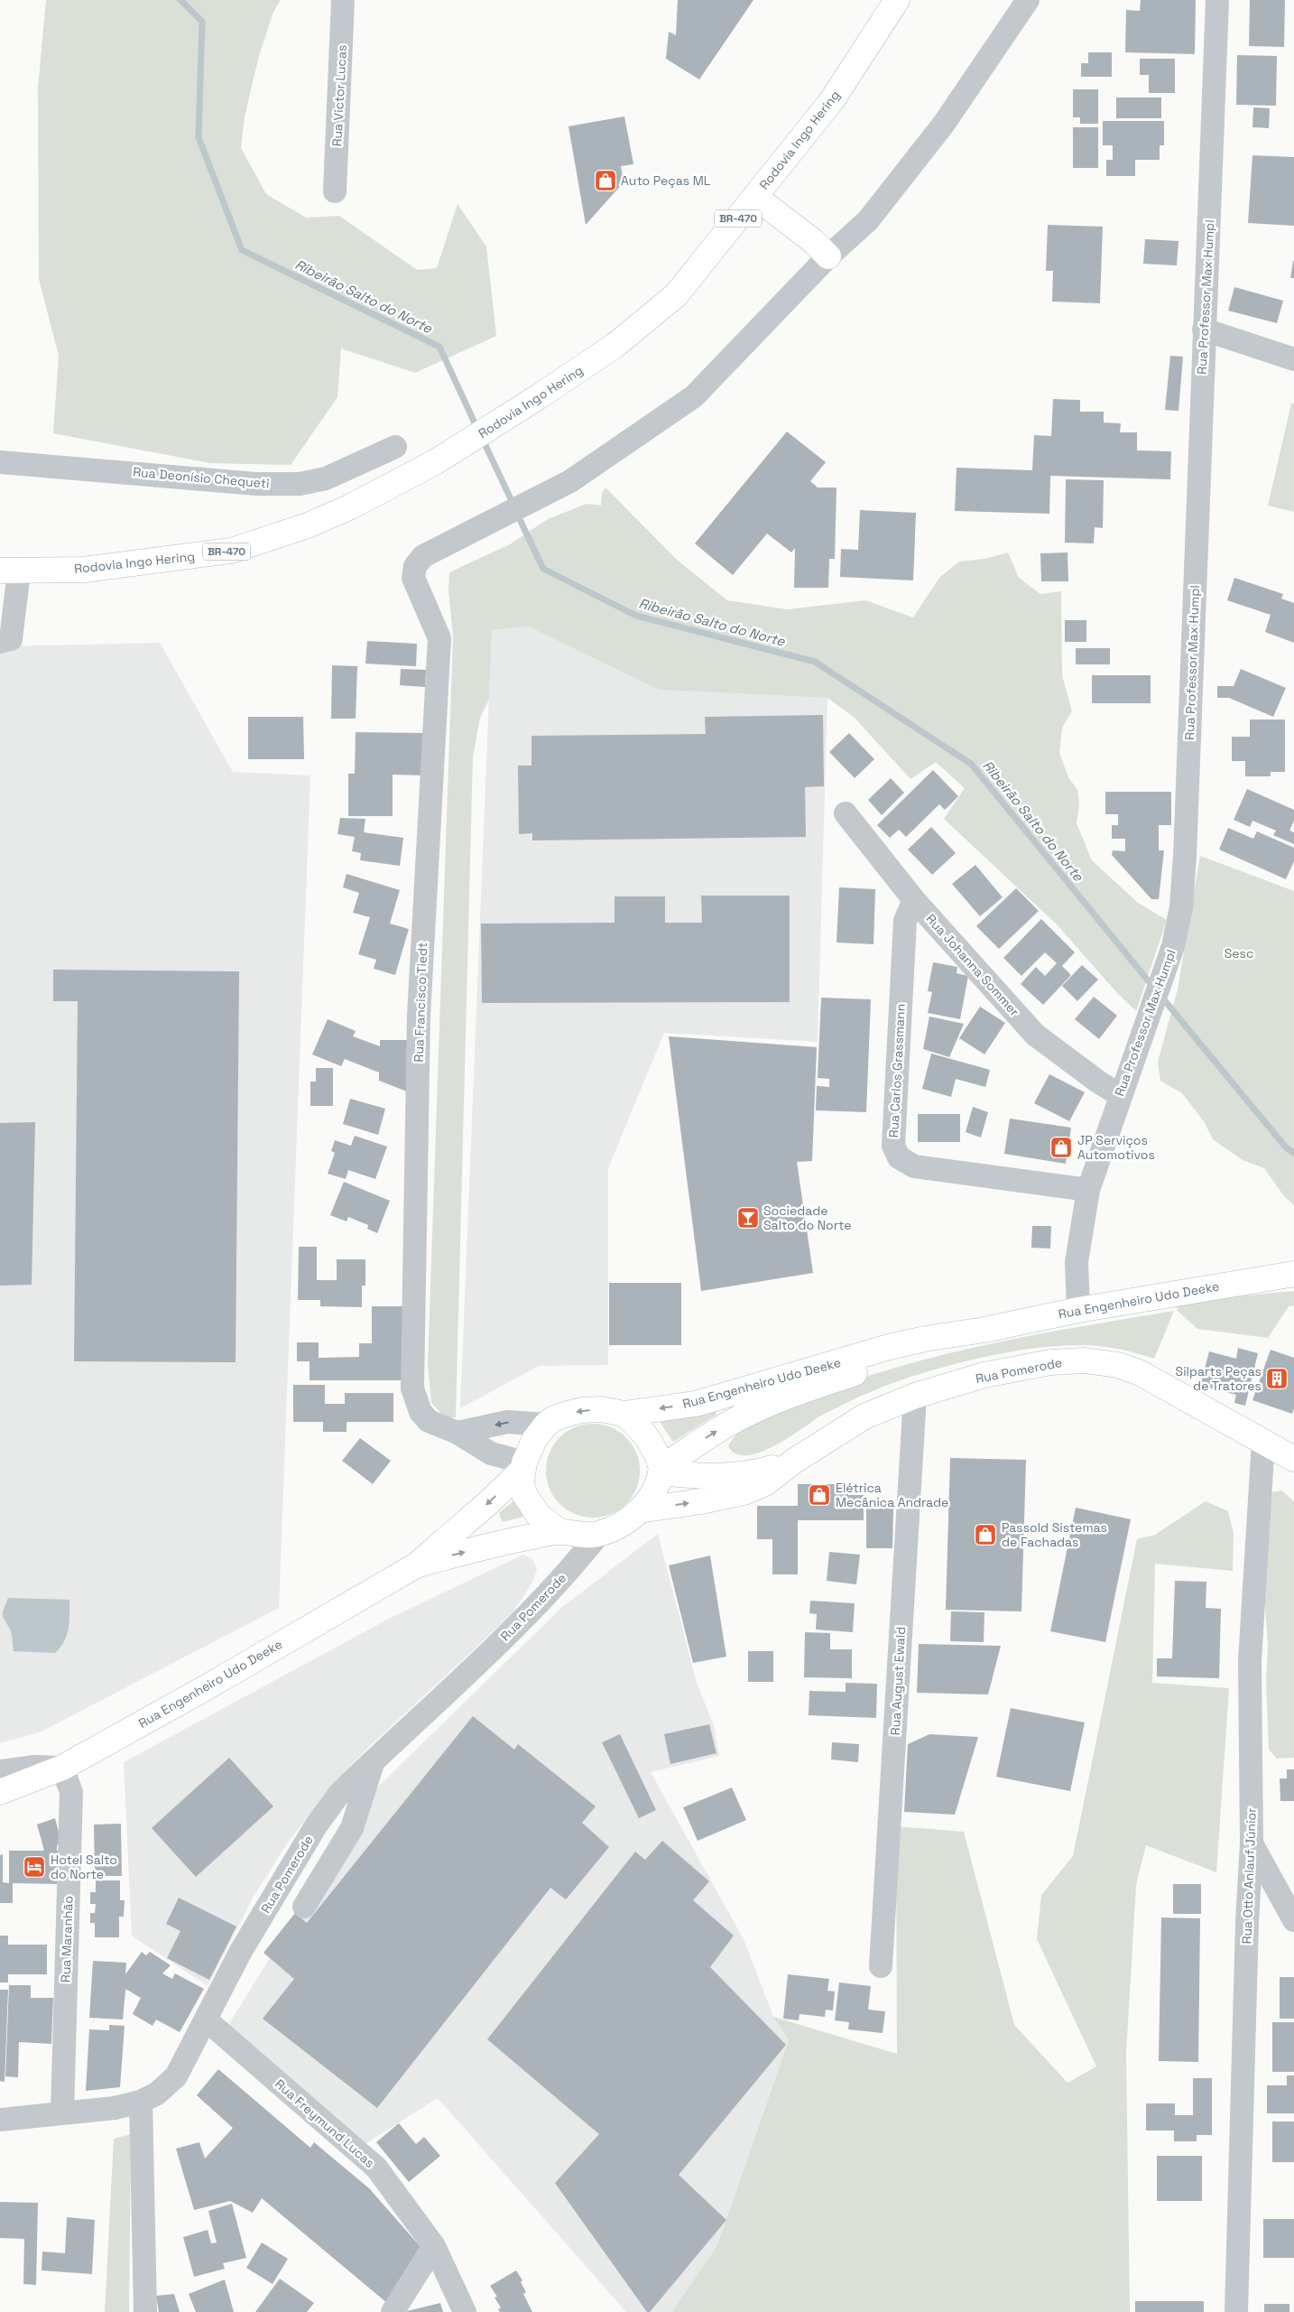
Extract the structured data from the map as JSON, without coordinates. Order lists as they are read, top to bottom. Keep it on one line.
{"streets":{"main road":["Rodovia Ingo Hering","BR-470","Rua Engenheiro Udo Deeke","Rua Pomerode"],"street":["Rua Victor Lucas","Rua Professor Max Humpl","Rua Deonísio Chequeti","Rua Johanna Sommer","Rua Francisco Tiedt","Rua Carlos Grassmann","Rua August Ewald","Rua Otto Anlauf Júnior","Rua Maranhão","Rua Freymund Lucas"]},"crossings":[["Rua Professor Max Humpl","Rua Johanna Sommer"],["Rua Professor Max Humpl","Rua Carlos Grassmann"],["Rua Professor Max Humpl","Rua Engenheiro Udo Deeke"],["Rua Johanna Sommer","Rua Carlos Grassmann"],["Rua Francisco Tiedt","Rua Engenheiro Udo Deeke"],["Rua Francisco Tiedt","Rua Pomerode"],["Rua Engenheiro Udo Deeke","Rua Pomerode"],["Rua Engenheiro Udo Deeke","Rua Maranhão"],["Rua Pomerode","Rua August Ewald"],["Rua Pomerode","Rua Otto Anlauf Júnior"],["Rua Pomerode","Rua Maranhão"],["Rua Pomerode","Rua Freymund Lucas"]],"water":["Ribeirão Salto do Norte"],"parks":["Sesc"],"places":{"shop":["Auto Peças ML","JP Serviços Automotivos","Elétrica Mecânica Andrade","Passold Sistemas de Fachadas"],"bar":["Sociedade Salto do Norte"],"building":["Silparts Peças de Tratores"],"hotel":["Hotel Salto do Norte"]}}
